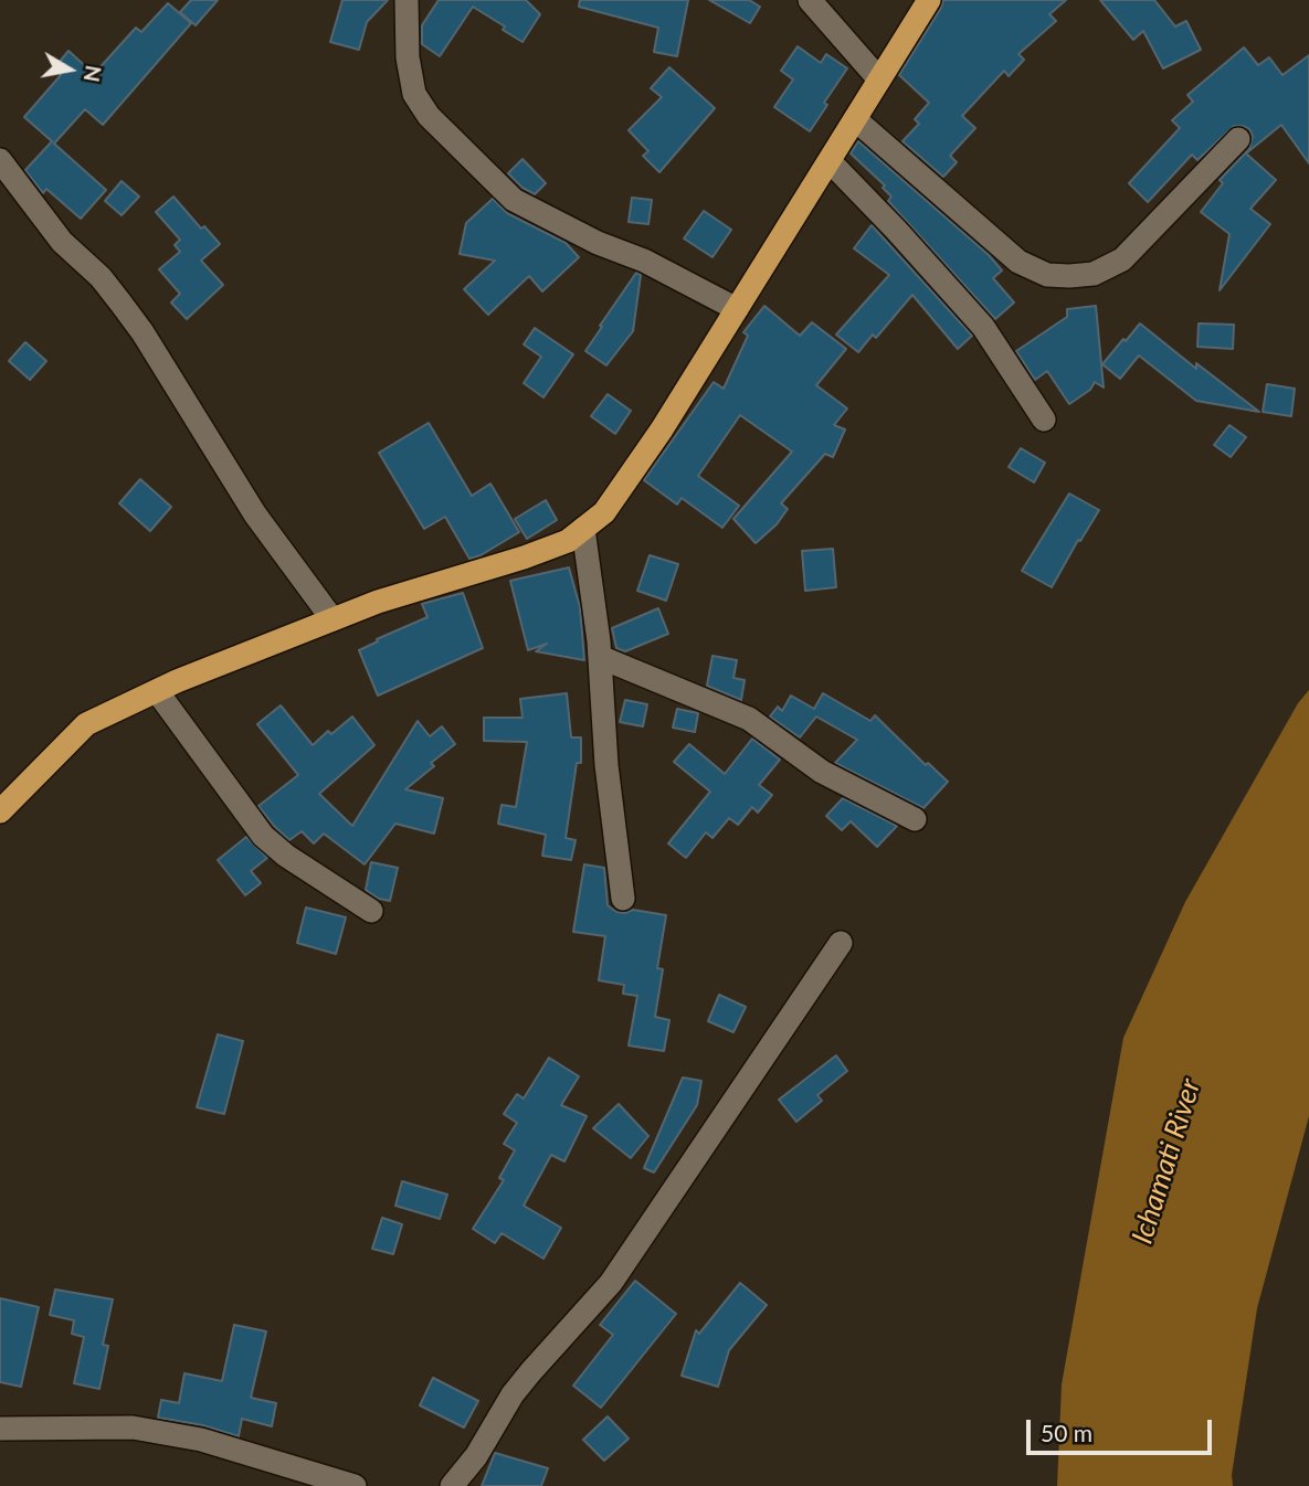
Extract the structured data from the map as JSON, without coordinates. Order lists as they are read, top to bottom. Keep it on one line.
{"water":["Ichamati River"],"scale_bar":"50 m","north":"right"}
